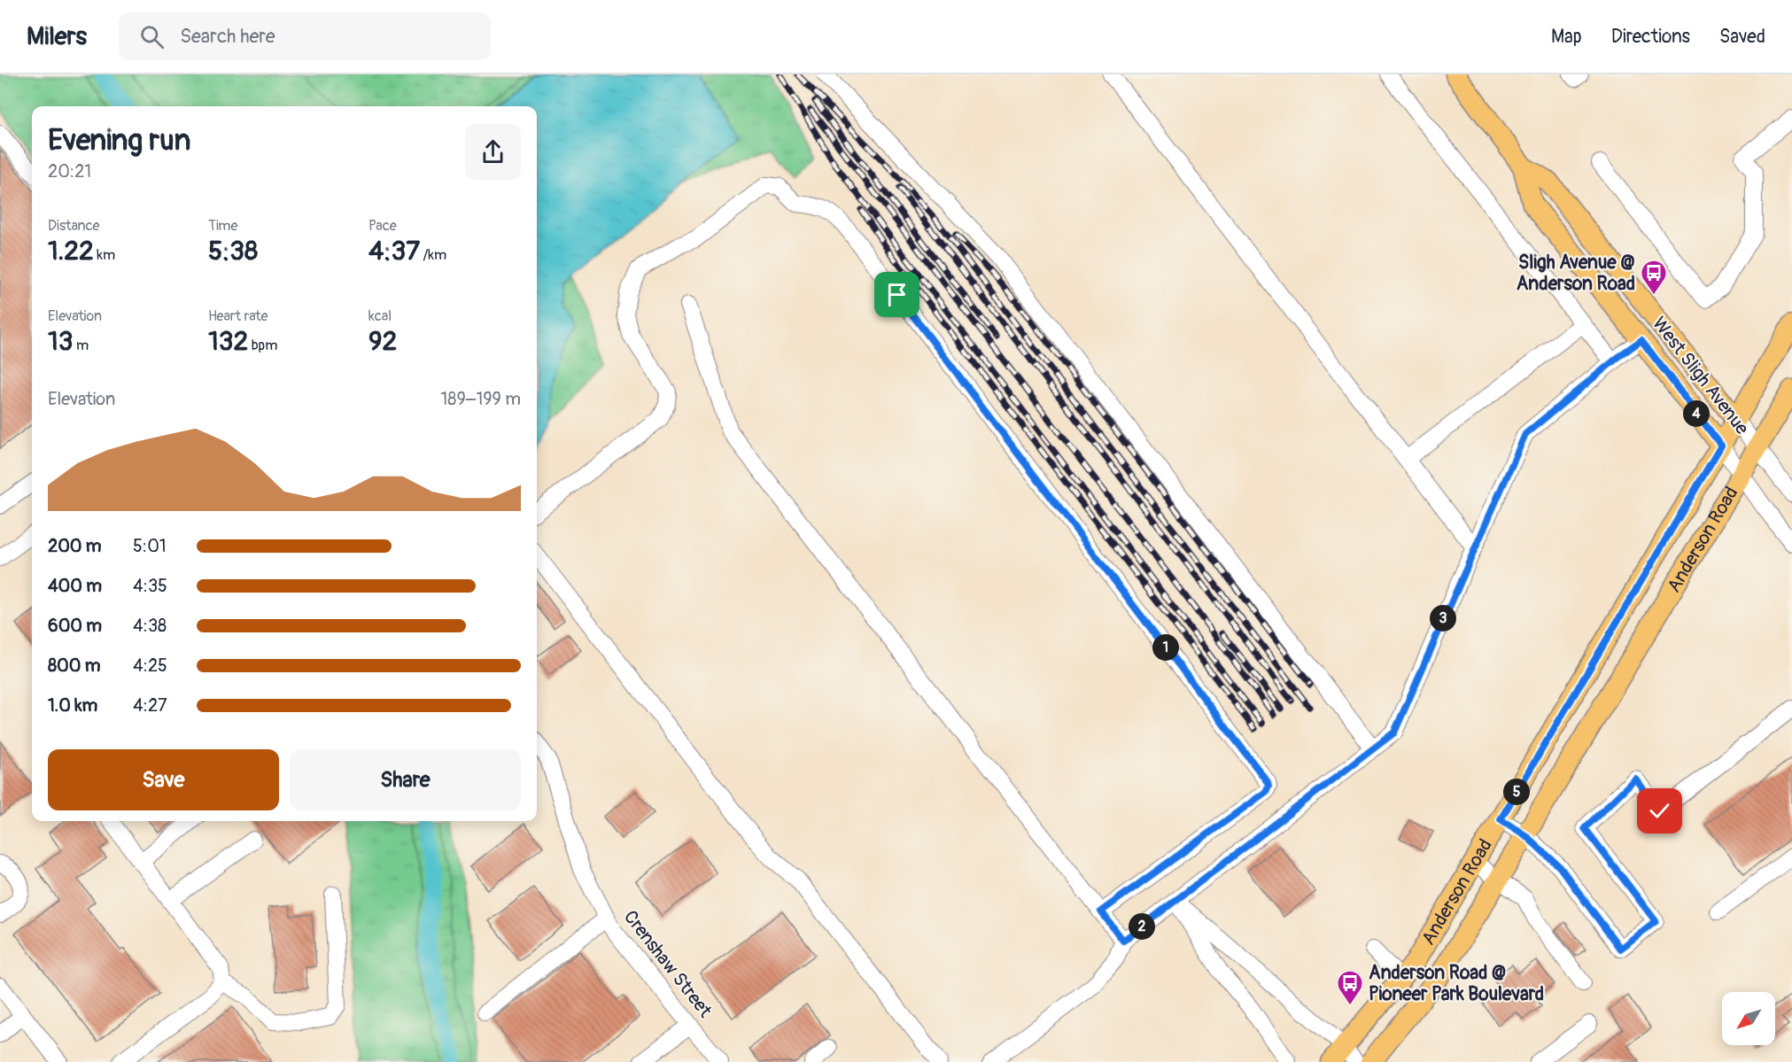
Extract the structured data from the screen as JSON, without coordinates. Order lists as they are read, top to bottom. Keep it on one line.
{"streets":{"main road":["West Sligh Avenue","Anderson Road"],"street":["Crenshaw Street"]},"crossings":[["West Sligh Avenue","Anderson Road"]],"places":{"bus stop":["Sligh Avenue @ Anderson Road","Anderson Road @ Pioneer Park Boulevard"]},"north":"bottom left","page":{"header":"Milers","search":"Search here","nav":["Map","Directions","Saved"],"heading":["Evening run","20:21"],"stats":[["Distance","1.22 km"],["Time","5:38"],["Pace","4:37 /km"],["Elevation","13 m"],["Heart rate","132 bpm"],["kcal","92"]],"chart":["Elevation","189–199 m"],"pins":["4","3","1","5","2"],"list":[{"name":"200 m","note":"5:01"},{"name":"400 m","note":"4:35"},{"name":"600 m","note":"4:38"},{"name":"800 m","note":"4:25"},{"name":"1.0 km","note":"4:27"}],"buttons":["Save","Share"]}}
